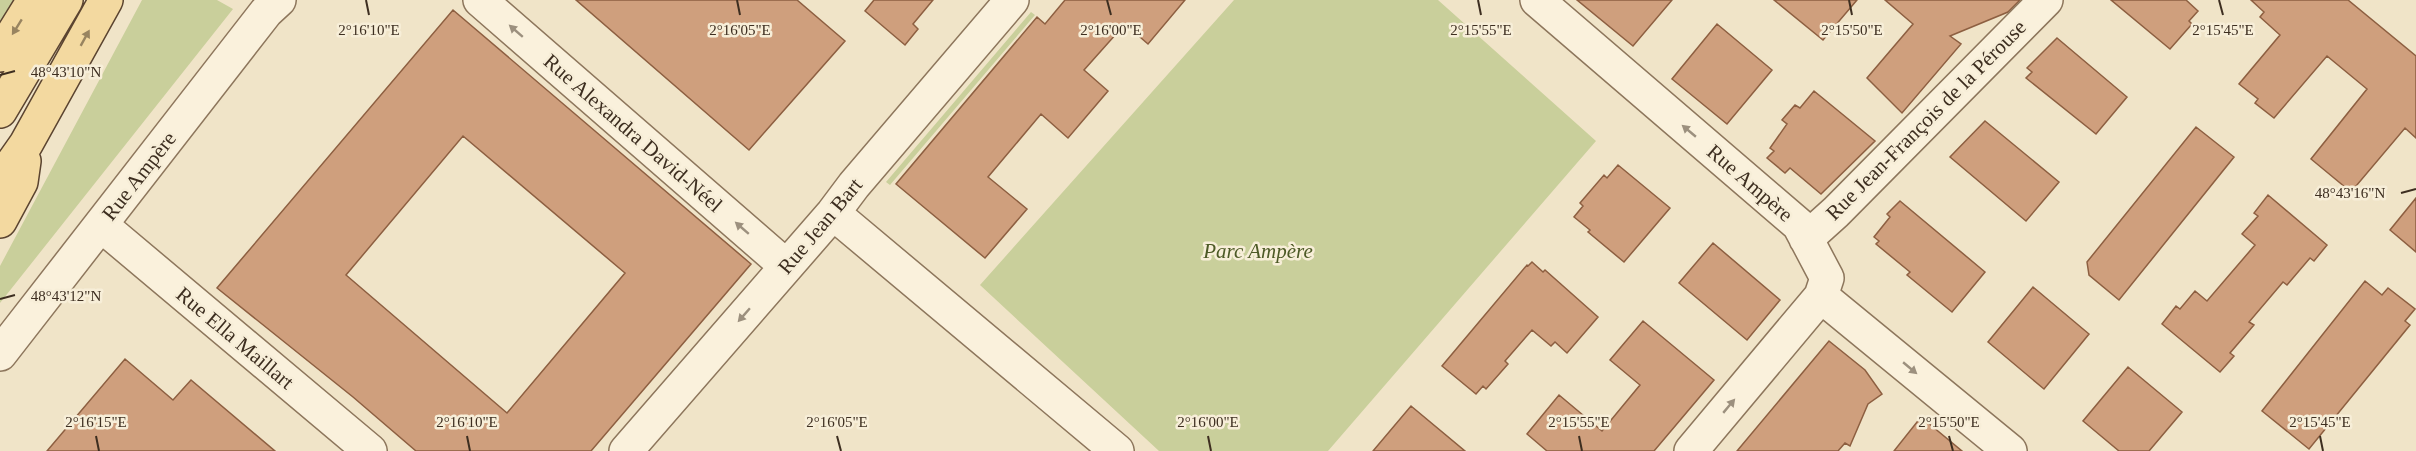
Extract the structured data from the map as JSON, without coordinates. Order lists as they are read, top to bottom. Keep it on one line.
{"streets":{"street":["Rue Jean-François de la Pérouse","Rue Alexandra David-Néel","Rue Ampère","Rue Jean Bart","Rue Ella Maillart"]},"crossings":[["Rue Jean-François de la Pérouse","Rue Ampère"],["Rue Alexandra David-Néel","Rue Jean Bart"],["Rue Ampère","Rue Ella Maillart"]],"one_way":["Rue Alexandra David-Néel","Rue Ampère","Rue Jean Bart"],"parks":["Parc Ampère"],"coordinates":["2°16'10\"E","2°15'45\"E","2°16'05\"E","2°16'00\"E","2°15'55\"E","2°15'50\"E","48°43'10\"N","48°43'16\"N","48°43'12\"N","2°16'15\"E"]}
